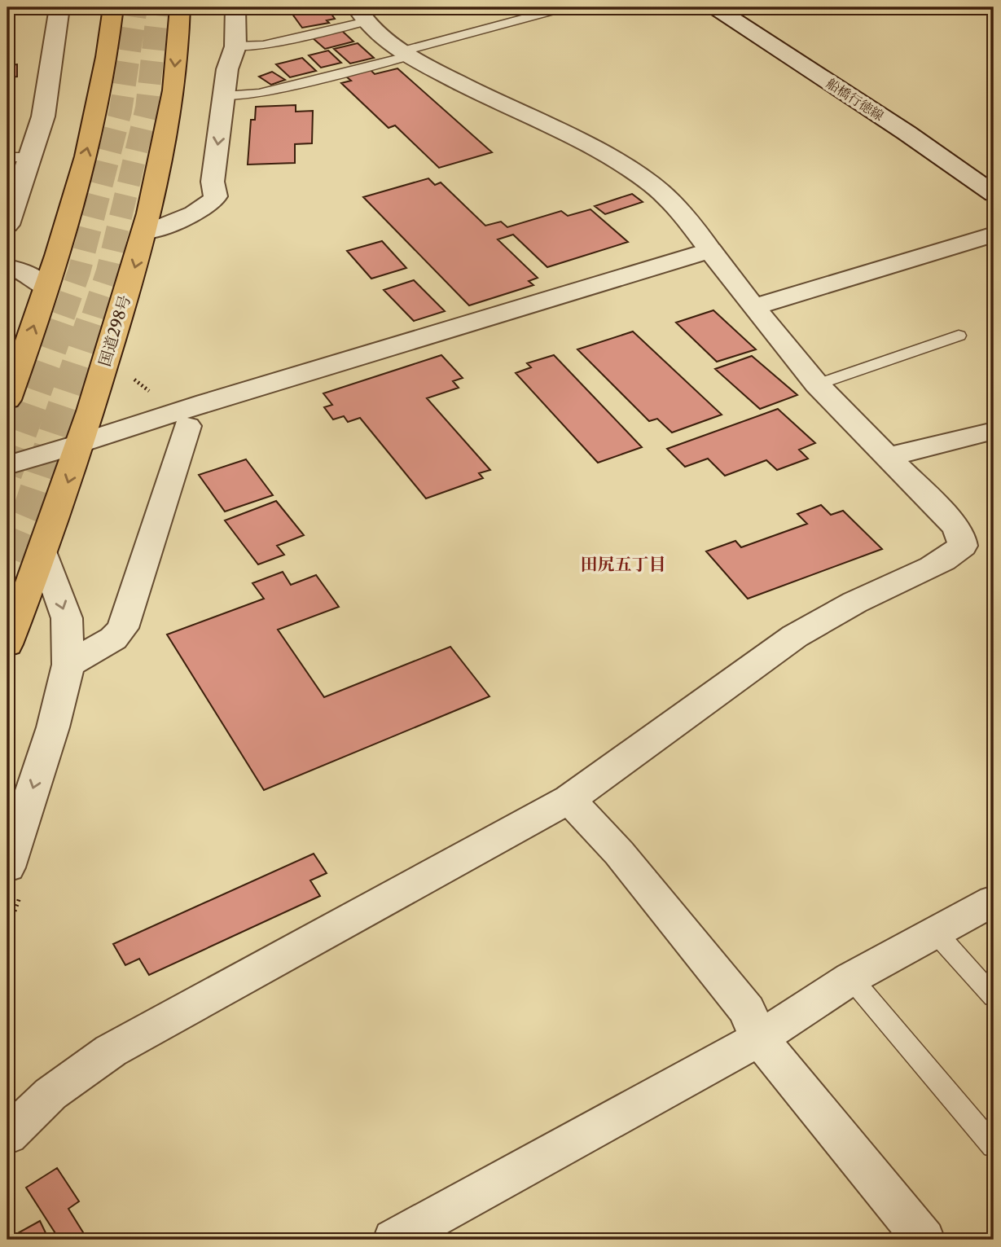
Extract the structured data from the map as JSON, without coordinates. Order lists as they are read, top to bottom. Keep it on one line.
{"streets":{"highway":["国道298号"],"street":["船橋行徳線"]},"districts":["田尻五丁目"]}
